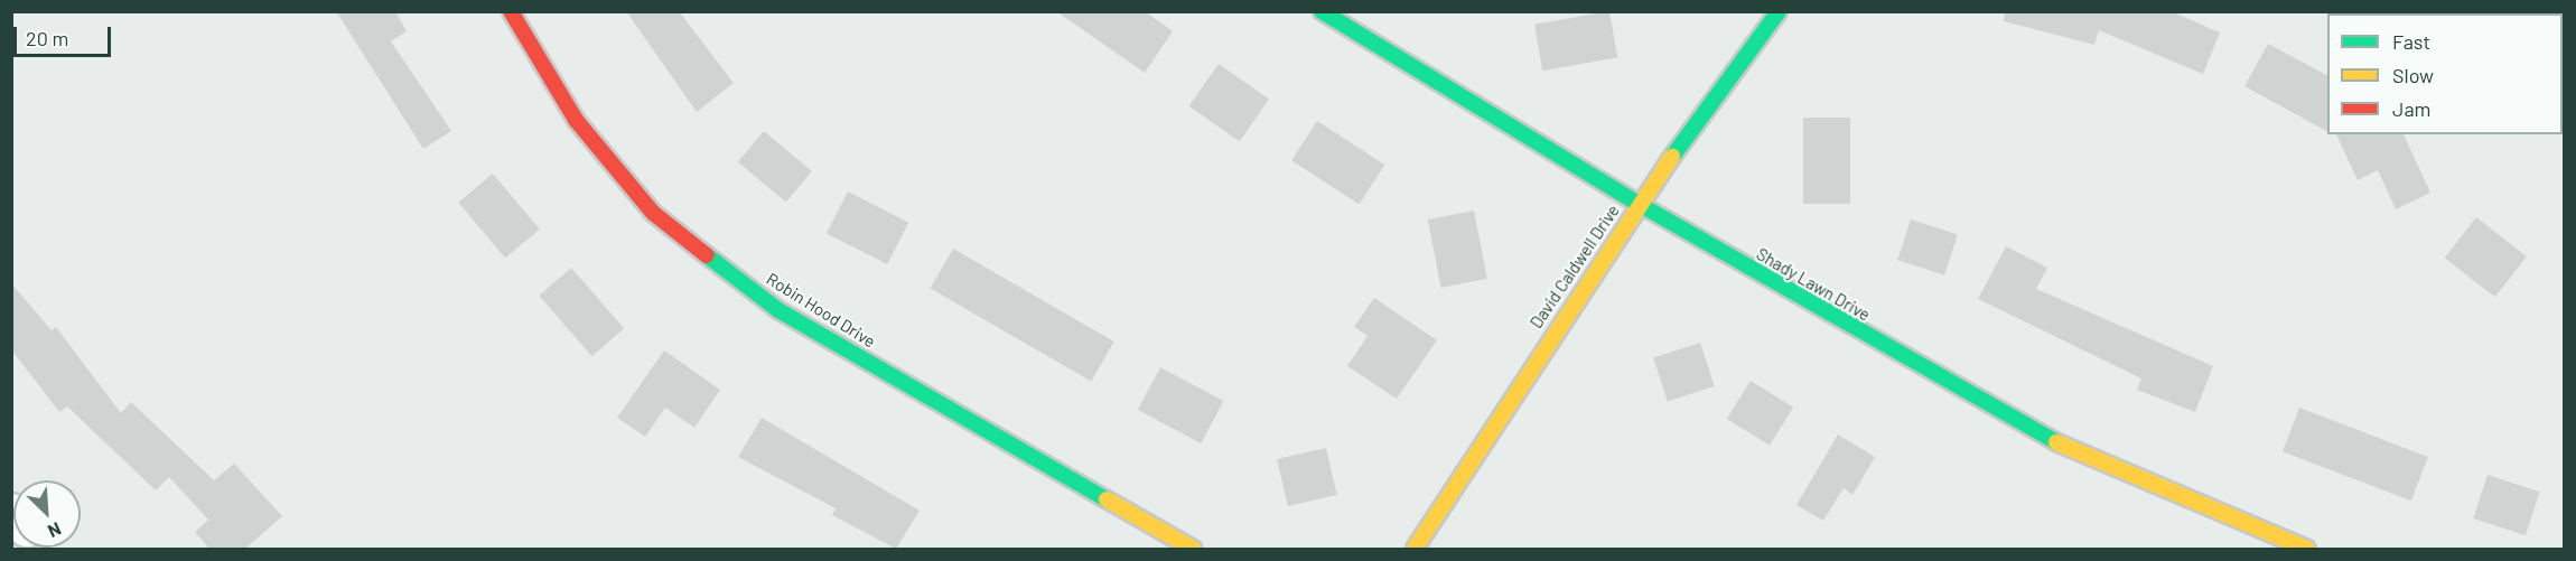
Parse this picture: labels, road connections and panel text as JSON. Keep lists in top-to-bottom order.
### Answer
{
  "streets": {
    "street": ["David Caldwell Drive", "Shady Lawn Drive", "Robin Hood Drive"]
  },
  "crossings": [
    ["David Caldwell Drive", "Shady Lawn Drive"]
  ],
  "legend": ["Fast", "Slow", "Jam"],
  "scale_bar": "20 m",
  "north": "bottom right"
}
